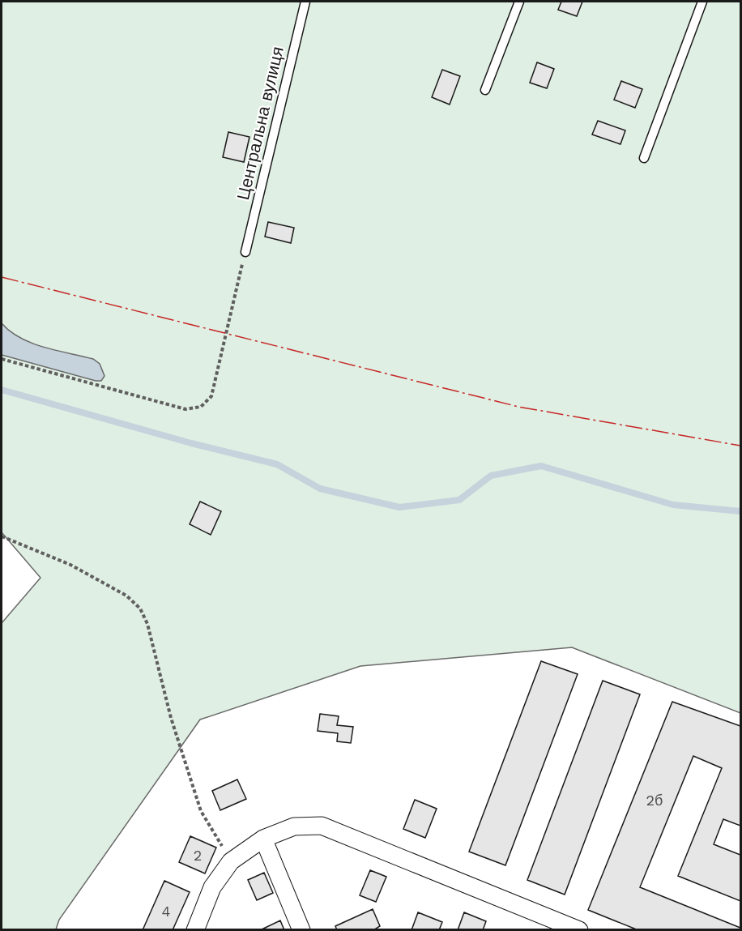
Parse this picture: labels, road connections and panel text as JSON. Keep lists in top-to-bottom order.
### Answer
{
  "streets": {
    "lane": ["Центральна вулиця"]
  },
  "house_numbers": ["2б", "2", "4"]
}
